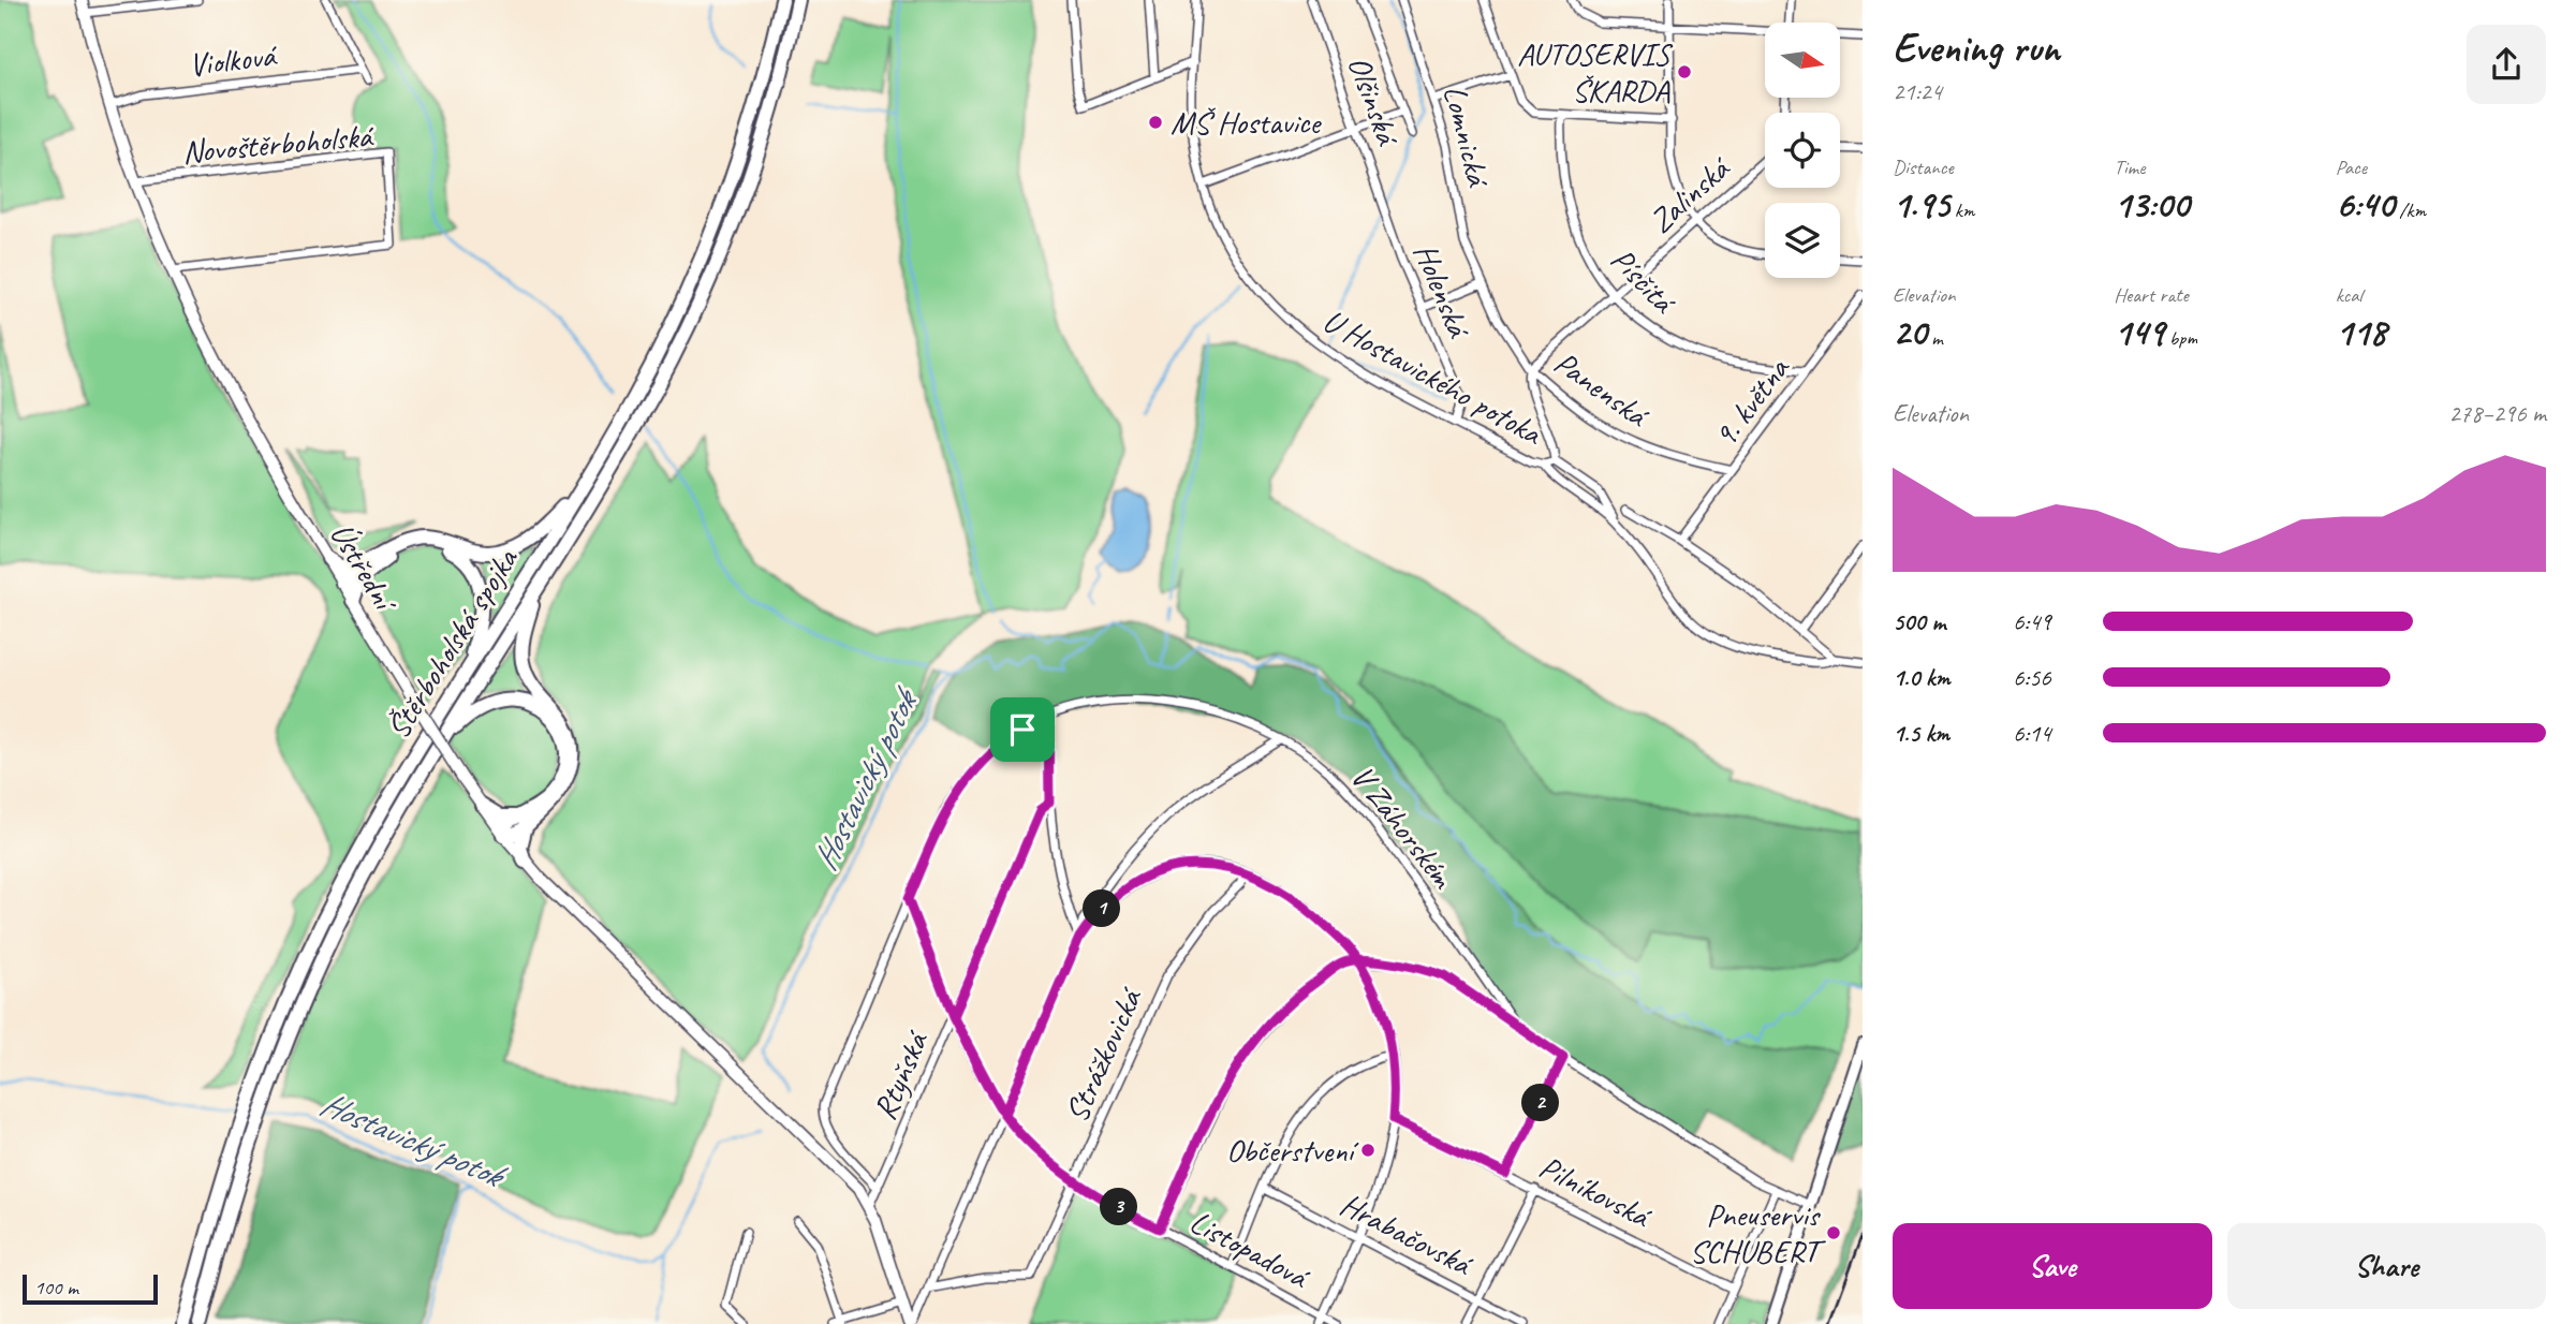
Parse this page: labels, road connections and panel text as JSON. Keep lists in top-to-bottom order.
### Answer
{
  "streets": {
    "highway": ["Štěrboholská spojka"],
    "street": [
      "Violková",
      "Olšinská",
      "Lomnická",
      "Novoštěrboholská",
      "Zalinská",
      "Písčitá",
      "Holenská",
      "U Hostavického potoka",
      "Panenská",
      "9. května",
      "Ústřední",
      "V Záhorském",
      "Strážkovická",
      "Rtyňská",
      "Pilníkovská",
      "Hrabačovská",
      "Listopadová"
    ]
  },
  "crossings": [
    ["Violková", "Ústřední"],
    ["Olšinská", "Holenská"],
    ["Lomnická", "Zalinská"],
    ["Lomnická", "U Hostavického potoka"],
    ["Lomnická", "Panenská"],
    ["Novoštěrboholská", "Ústřední"],
    ["Zalinská", "Písčitá"],
    ["Zalinská", "Panenská"],
    ["Písčitá", "9. května"],
    ["Holenská", "U Hostavického potoka"],
    ["Panenská", "9. května"],
    ["Ústřední", "Rtyňská"],
    ["V Záhorském", "Rtyňská"],
    ["V Záhorském", "Listopadová"],
    ["Strážkovická", "Listopadová"],
    ["Rtyňská", "Listopadová"]
  ],
  "water": ["Hostavický potok"],
  "places": [
    "AUTOSERVIS ŠKARDA",
    "MŠ Hostavice",
    "Občerstvení",
    "Pneuservis SCHUBERT"
  ],
  "scale_bar": "100 m",
  "north": "right",
  "page": {
    "heading": ["Evening run", "21:24"],
    "stats": [
      ["Distance", "1.95 km"],
      ["Time", "13:00"],
      ["Pace", "6:40 /km"],
      ["Elevation", "20 m"],
      ["Heart rate", "149 bpm"],
      ["kcal", "118"]
    ],
    "chart": ["Elevation", "278–296 m"],
    "list": [
      {
        "name": "500 m",
        "note": "6:49"
      },
      {
        "name": "1.0 km",
        "note": "6:56"
      },
      {
        "name": "1.5 km",
        "note": "6:14"
      }
    ],
    "pins": ["1", "2", "3"],
    "buttons": ["Save", "Share"],
    "scale": "100 m"
  }
}
